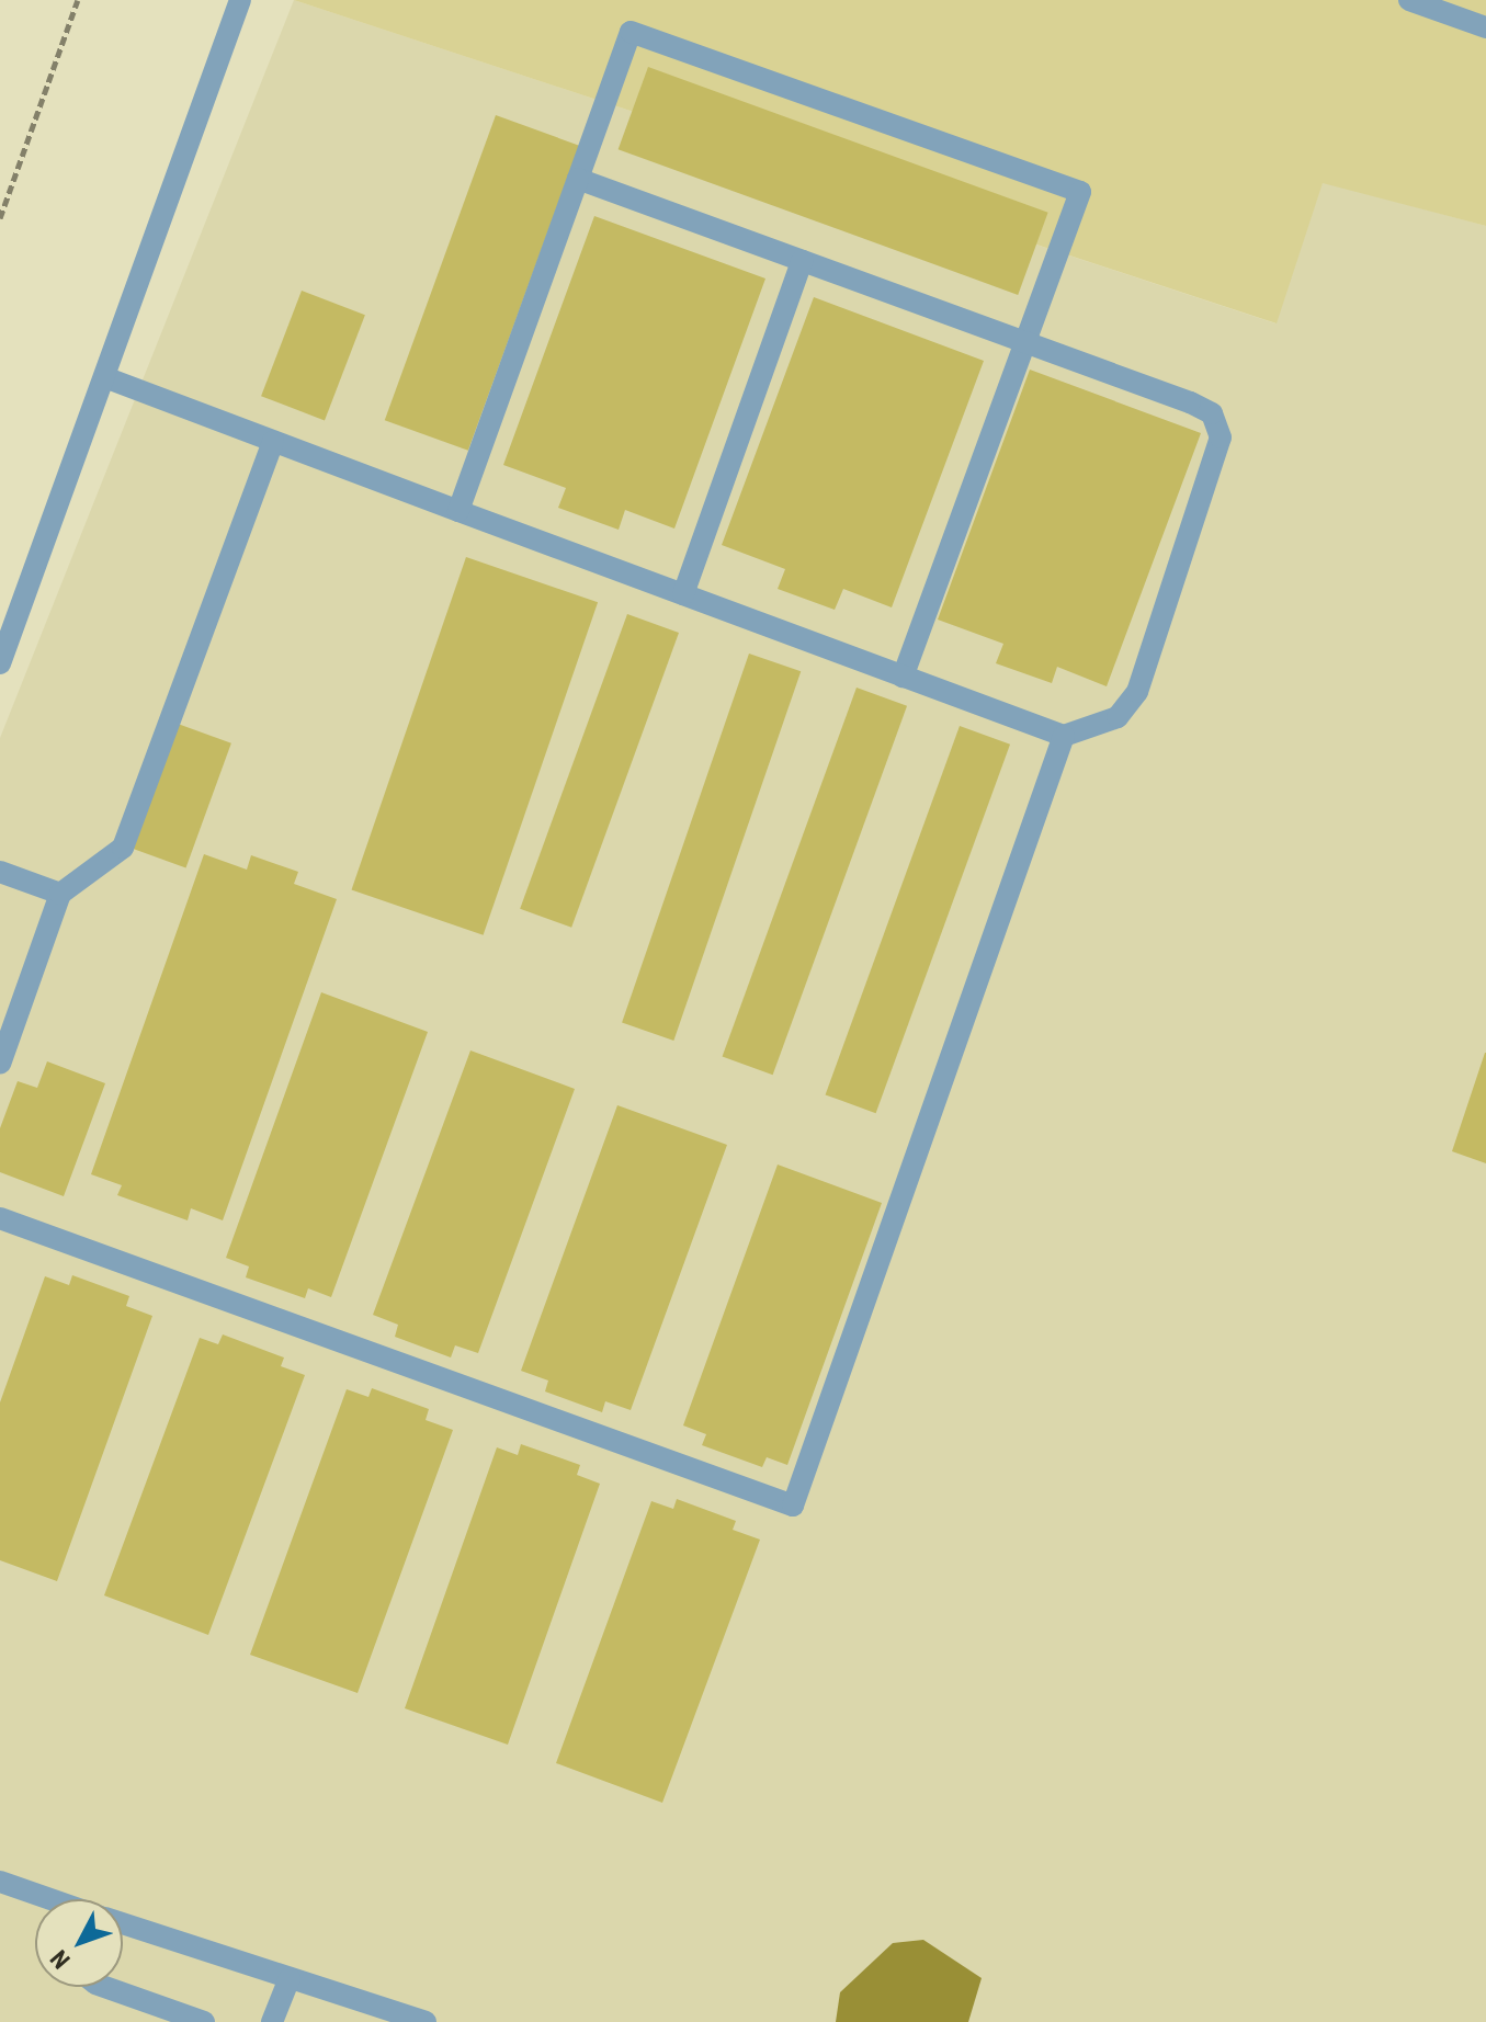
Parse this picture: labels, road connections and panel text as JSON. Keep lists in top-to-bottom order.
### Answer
{
  "north": "bottom left"
}
